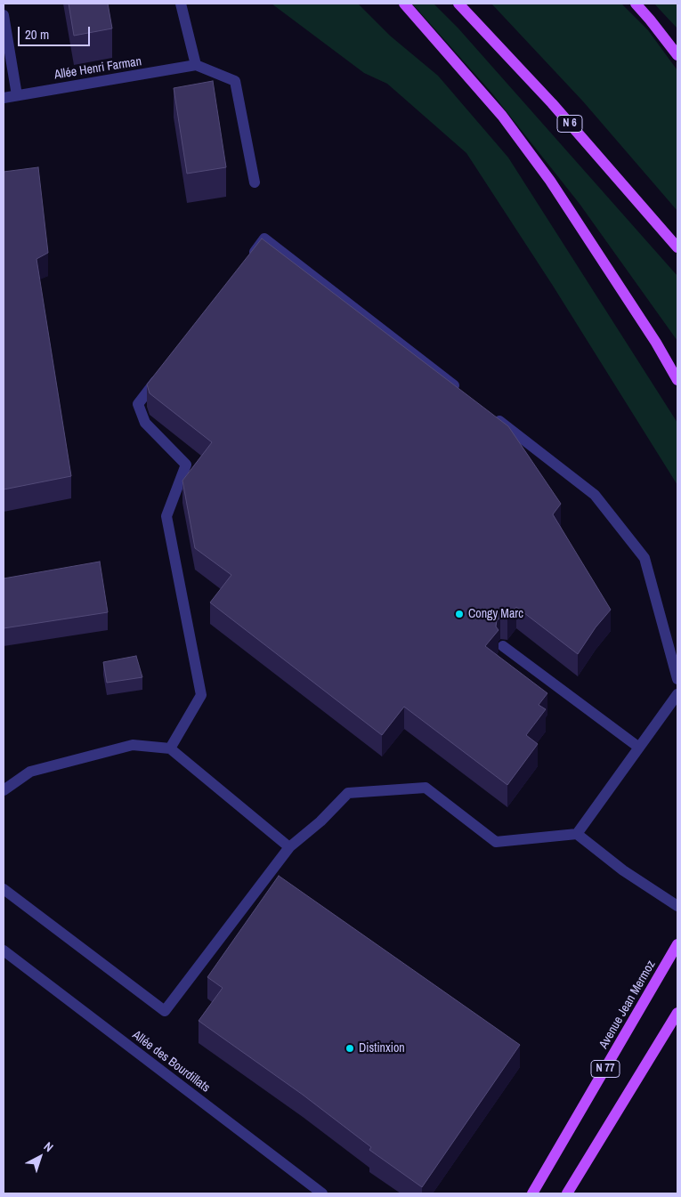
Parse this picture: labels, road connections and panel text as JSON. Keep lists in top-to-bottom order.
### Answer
{
  "streets": {
    "main road": ["N 6", "Avenue Jean Mermoz", "N 77"],
    "street": ["Allée Henri Farman", "Allée des Bourdillats"]
  },
  "places": ["Congy Marc", "Distinxion"],
  "scale_bar": "20 m",
  "north": "top right"
}
